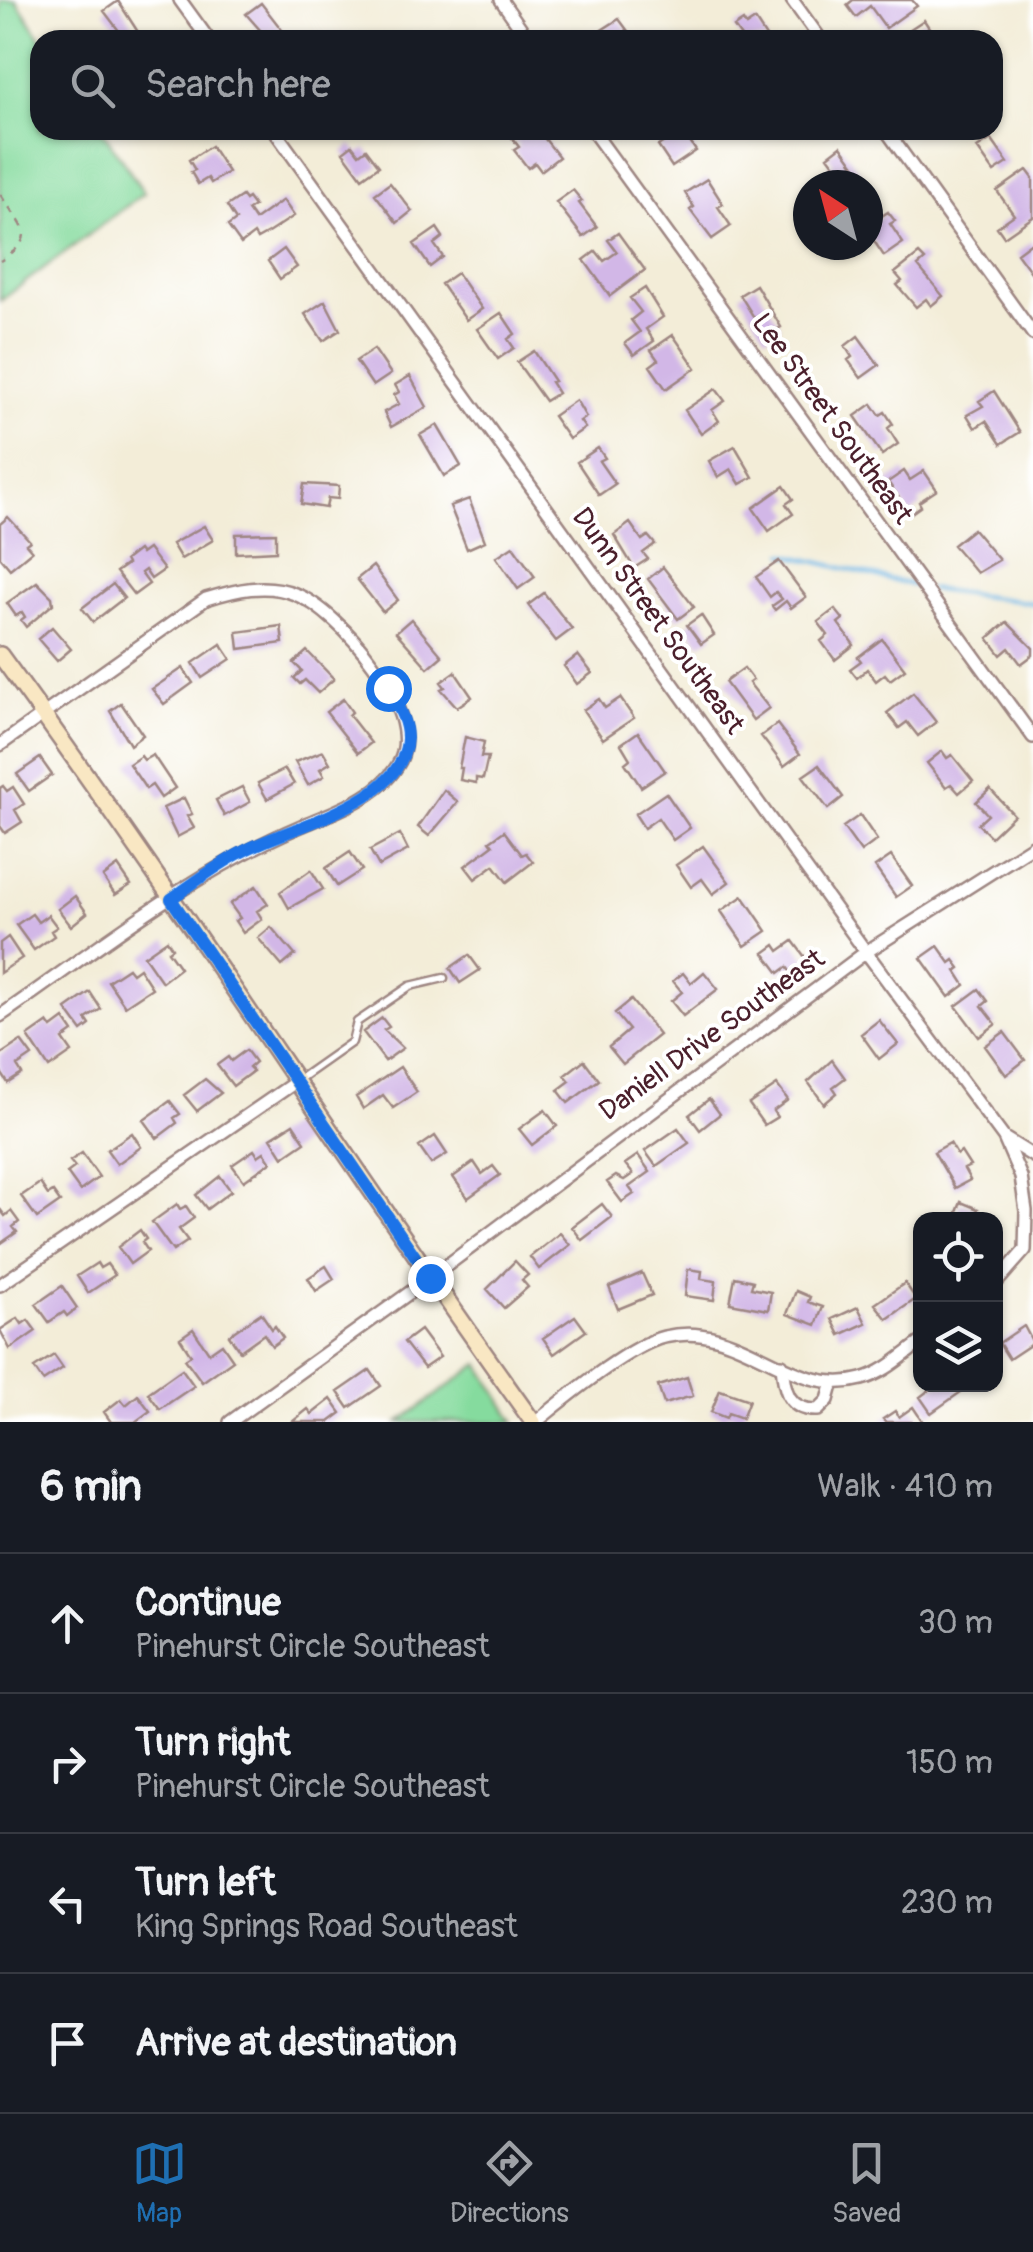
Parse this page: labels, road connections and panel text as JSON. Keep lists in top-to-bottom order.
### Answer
{
  "streets": {
    "street": ["Lee Street Southeast", "Dunn Street Southeast", "Daniell Drive Southeast"]
  },
  "crossings": [
    ["Dunn Street Southeast", "Daniell Drive Southeast"]
  ],
  "north": "top left",
  "page": {
    "search": "Search here",
    "heading": ["6 min", "Walk · 410 m"],
    "list": [
      ["Continue", "Pinehurst Circle Southeast", "30 m"],
      ["Turn right", "Pinehurst Circle Southeast", "150 m"],
      ["Turn left", "King Springs Road Southeast", "230 m"],
      "Arrive at destination"
    ],
    "nav": ["Map", "Directions", "Saved"]
  }
}
